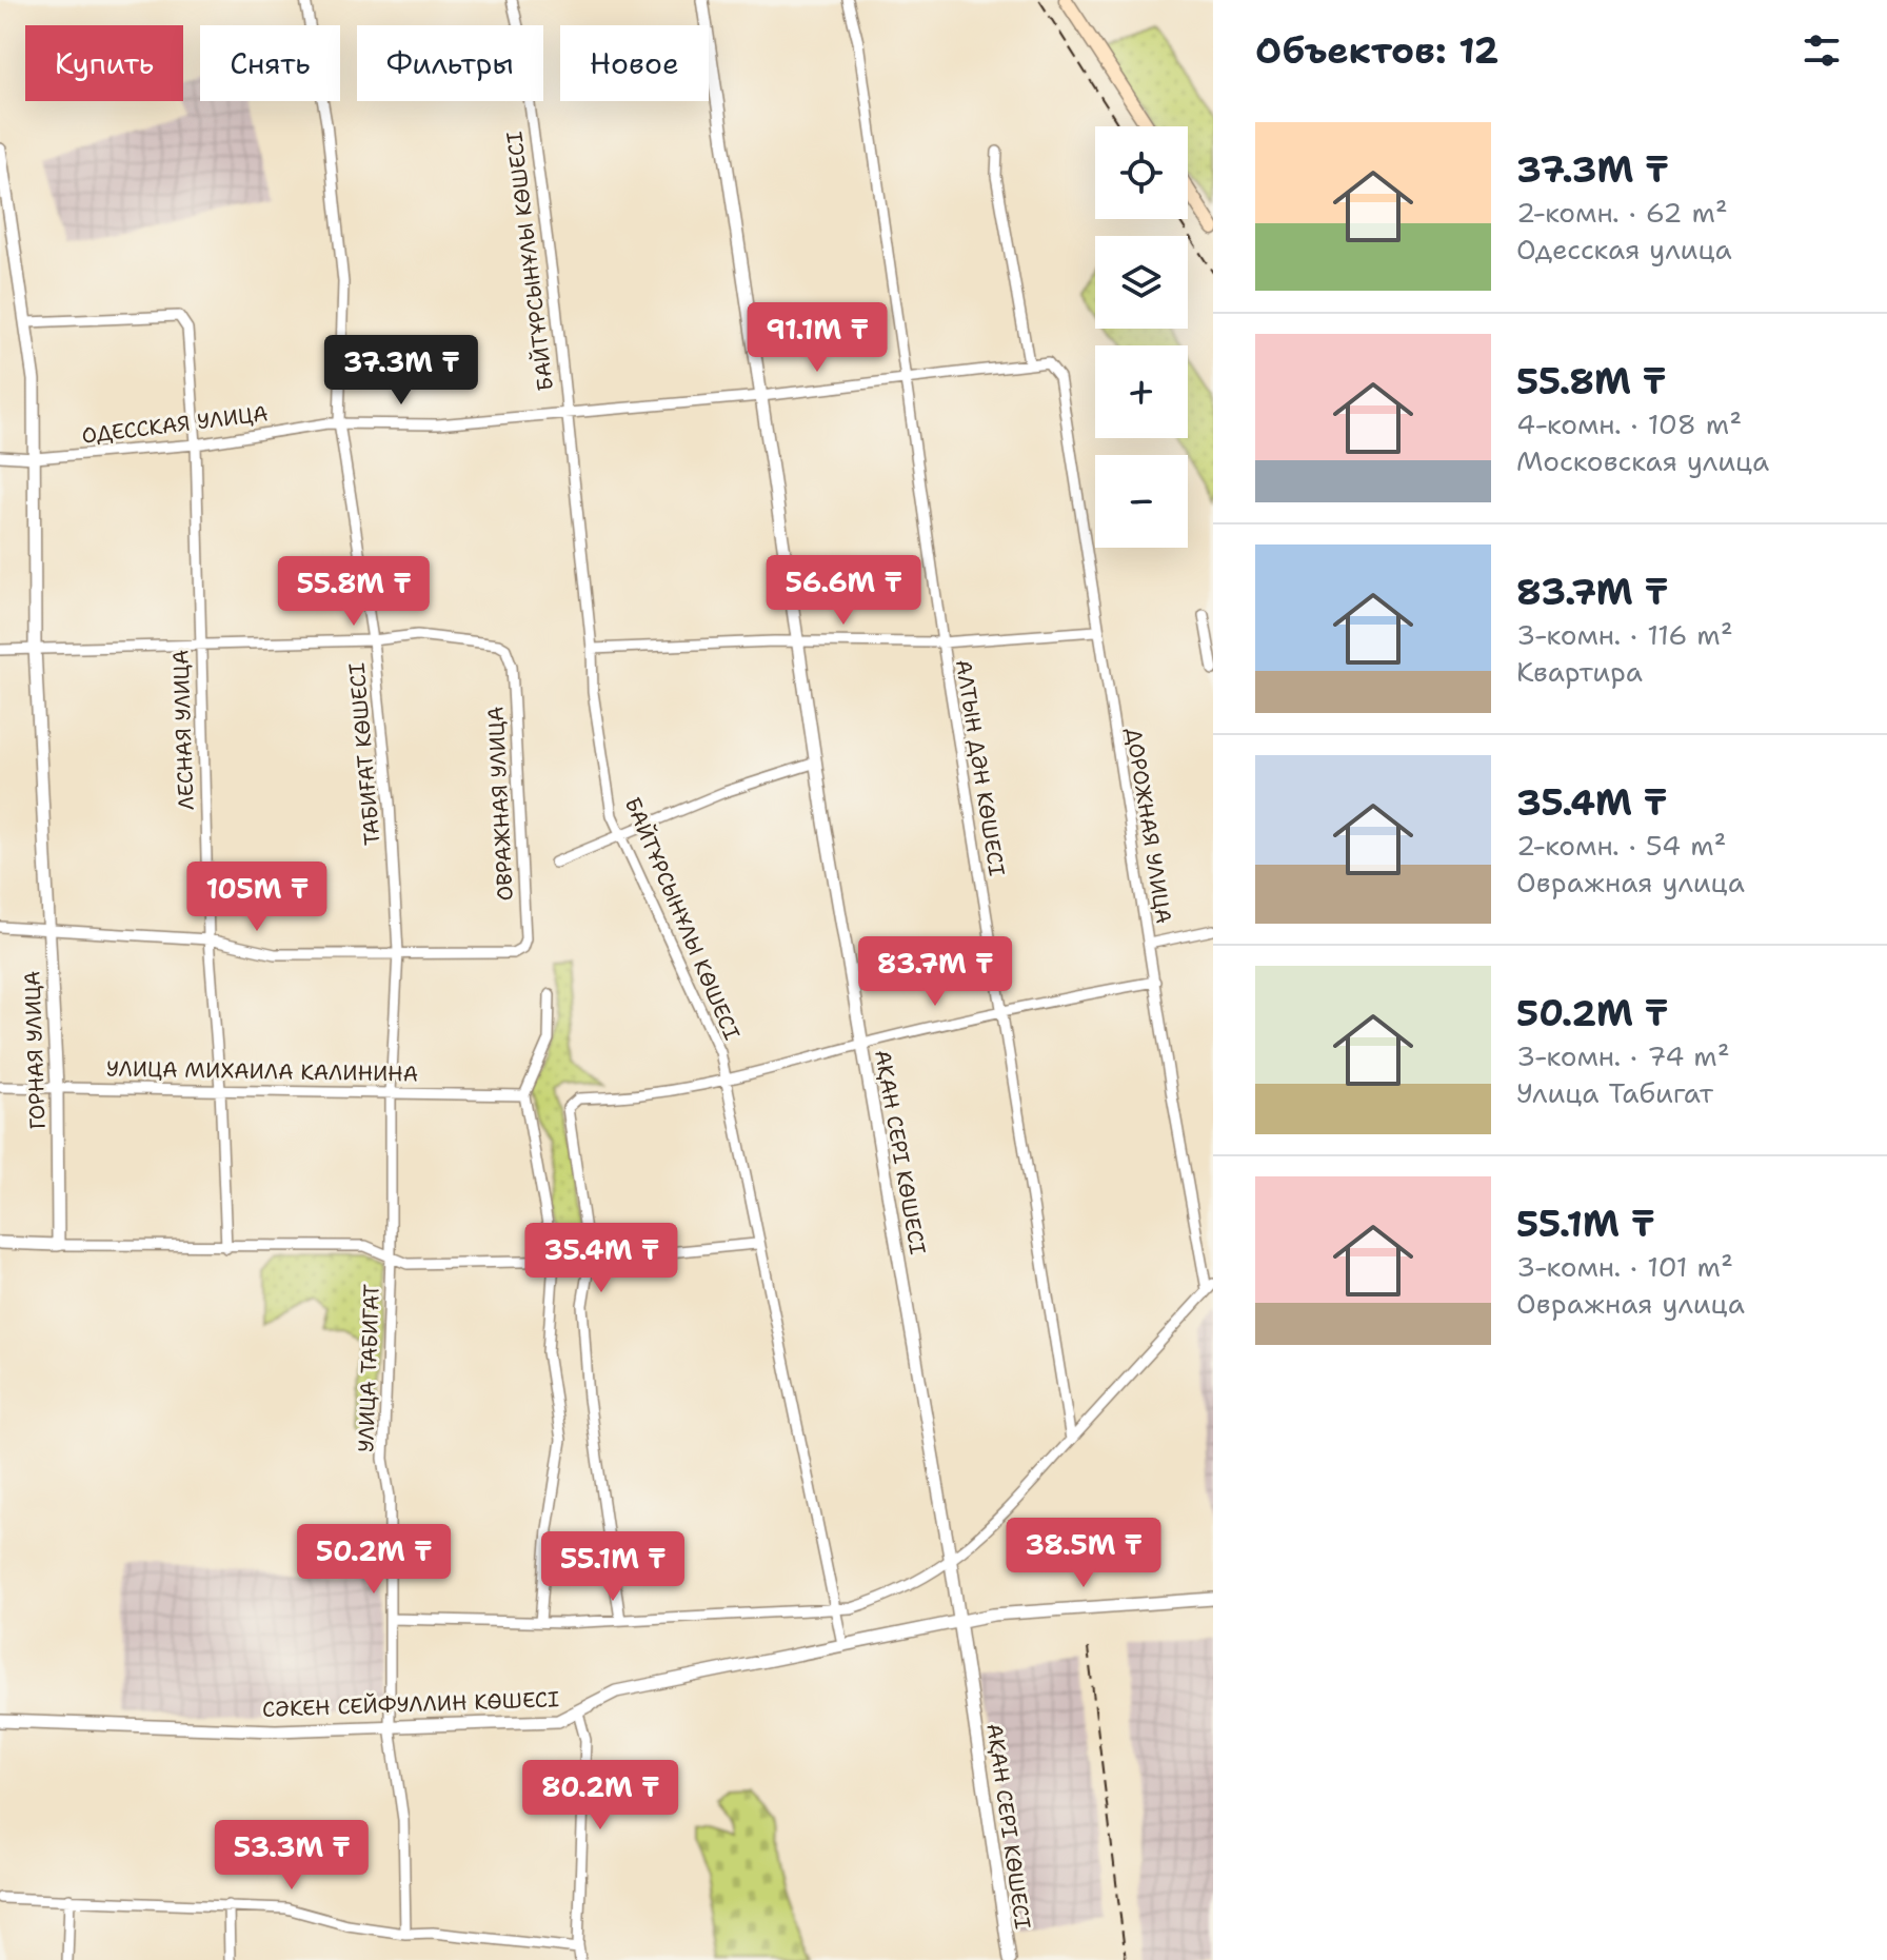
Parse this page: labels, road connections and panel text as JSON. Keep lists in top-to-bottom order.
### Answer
{
  "streets": {
    "street": [
      "БАЙТҰРСЫНҰЛЫ КӨШЕСІ",
      "ОДЕССКАЯ УЛИЦА",
      "ЛЕСНАЯ УЛИЦА",
      "ТАБИҒАТ КӨШЕСІ",
      "АЛТЫН ДӘН КӨШЕСІ",
      "ОВРАЖНАЯ УЛИЦА",
      "ДОРОЖНАЯ УЛИЦА",
      "ГОРНАЯ УЛИЦА",
      "УЛИЦА МИХАИЛА КАЛИНИНА",
      "АҚАН СЕРІ КӨШЕСІ",
      "УЛИЦА ТАБИГАТ",
      "СӘКЕН СЕЙФУЛЛИН КӨШЕСІ"
    ]
  },
  "crossings": [
    ["БАЙТҰРСЫНҰЛЫ КӨШЕСІ", "ОДЕССКАЯ УЛИЦА"],
    ["БАЙТҰРСЫНҰЛЫ КӨШЕСІ", "СӘКЕН СЕЙФУЛЛИН КӨШЕСІ"],
    ["ОДЕССКАЯ УЛИЦА", "ЛЕСНАЯ УЛИЦА"],
    ["ОДЕССКАЯ УЛИЦА", "ТАБИҒАТ КӨШЕСІ"],
    ["ОДЕССКАЯ УЛИЦА", "АЛТЫН ДӘН КӨШЕСІ"],
    ["ОДЕССКАЯ УЛИЦА", "ДОРОЖНАЯ УЛИЦА"],
    ["ОДЕССКАЯ УЛИЦА", "ГОРНАЯ УЛИЦА"],
    ["ОДЕССКАЯ УЛИЦА", "АҚАН СЕРІ КӨШЕСІ"],
    ["ЛЕСНАЯ УЛИЦА", "ГОРНАЯ УЛИЦА"],
    ["ЛЕСНАЯ УЛИЦА", "УЛИЦА МИХАИЛА КАЛИНИНА"],
    ["ТАБИҒАТ КӨШЕСІ", "ОВРАЖНАЯ УЛИЦА"],
    ["ТАБИҒАТ КӨШЕСІ", "УЛИЦА МИХАИЛА КАЛИНИНА"],
    ["ТАБИҒАТ КӨШЕСІ", "УЛИЦА ТАБИГАТ"],
    ["ГОРНАЯ УЛИЦА", "УЛИЦА МИХАИЛА КАЛИНИНА"],
    ["АҚАН СЕРІ КӨШЕСІ", "СӘКЕН СЕЙФУЛЛИН КӨШЕСІ"],
    ["УЛИЦА ТАБИГАТ", "СӘКЕН СЕЙФУЛЛИН КӨШЕСІ"]
  ],
  "page": {
    "heading": "Объектов: 12",
    "chip": [
      "Купить",
      "Снять",
      "Фильтры",
      "Новое"
    ],
    "list": [
      {
        "name": "37.3M ₸",
        "note": "2-комн. · 62 m² · Одесская улица"
      },
      {
        "name": "55.8M ₸",
        "note": "4-комн. · 108 m² · Московская улица"
      },
      {
        "name": "83.7M ₸",
        "note": "3-комн. · 116 m² · Квартира"
      },
      {
        "name": "35.4M ₸",
        "note": "2-комн. · 54 m² · Овражная улица"
      },
      {
        "name": "50.2M ₸",
        "note": "3-комн. · 74 m² · Улица Табигат"
      },
      {
        "name": "55.1M ₸",
        "note": "3-комн. · 101 m² · Овражная улица"
      }
    ],
    "map_buttons": ["+", "−"],
    "price": [
      "91.1M ₸",
      "37.3M ₸",
      "56.6M ₸",
      "55.8M ₸",
      "105M ₸",
      "83.7M ₸",
      "35.4M ₸",
      "38.5M ₸",
      "50.2M ₸",
      "55.1M ₸",
      "80.2M ₸",
      "53.3M ₸"
    ]
  }
}
